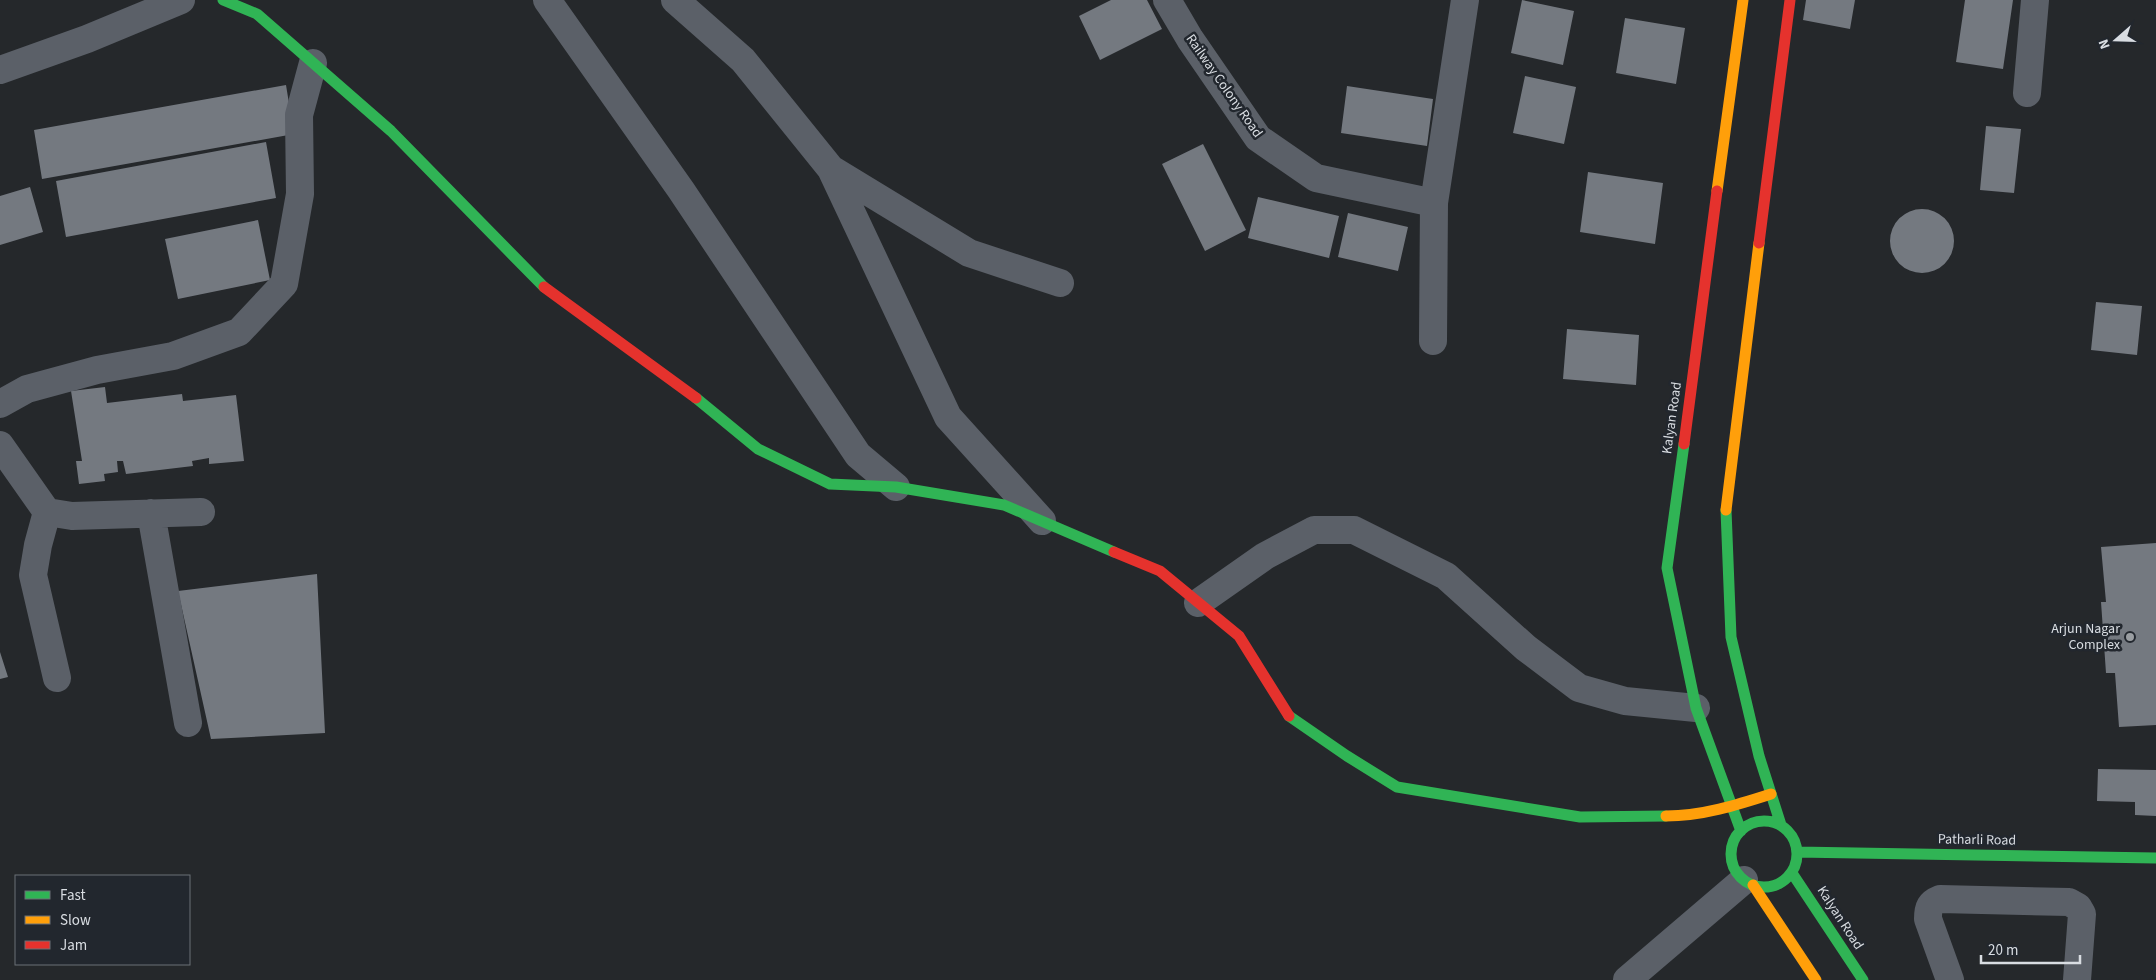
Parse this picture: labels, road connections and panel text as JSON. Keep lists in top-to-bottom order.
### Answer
{
  "streets": {
    "street": ["Railway Colony Road", "Kalyan Road", "Patharli Road"]
  },
  "crossings": [
    ["Kalyan Road", "Patharli Road"]
  ],
  "places": ["Arjun Nagar Complex"],
  "legend": ["Fast", "Slow", "Jam"],
  "scale_bar": "20 m",
  "north": "left"
}
